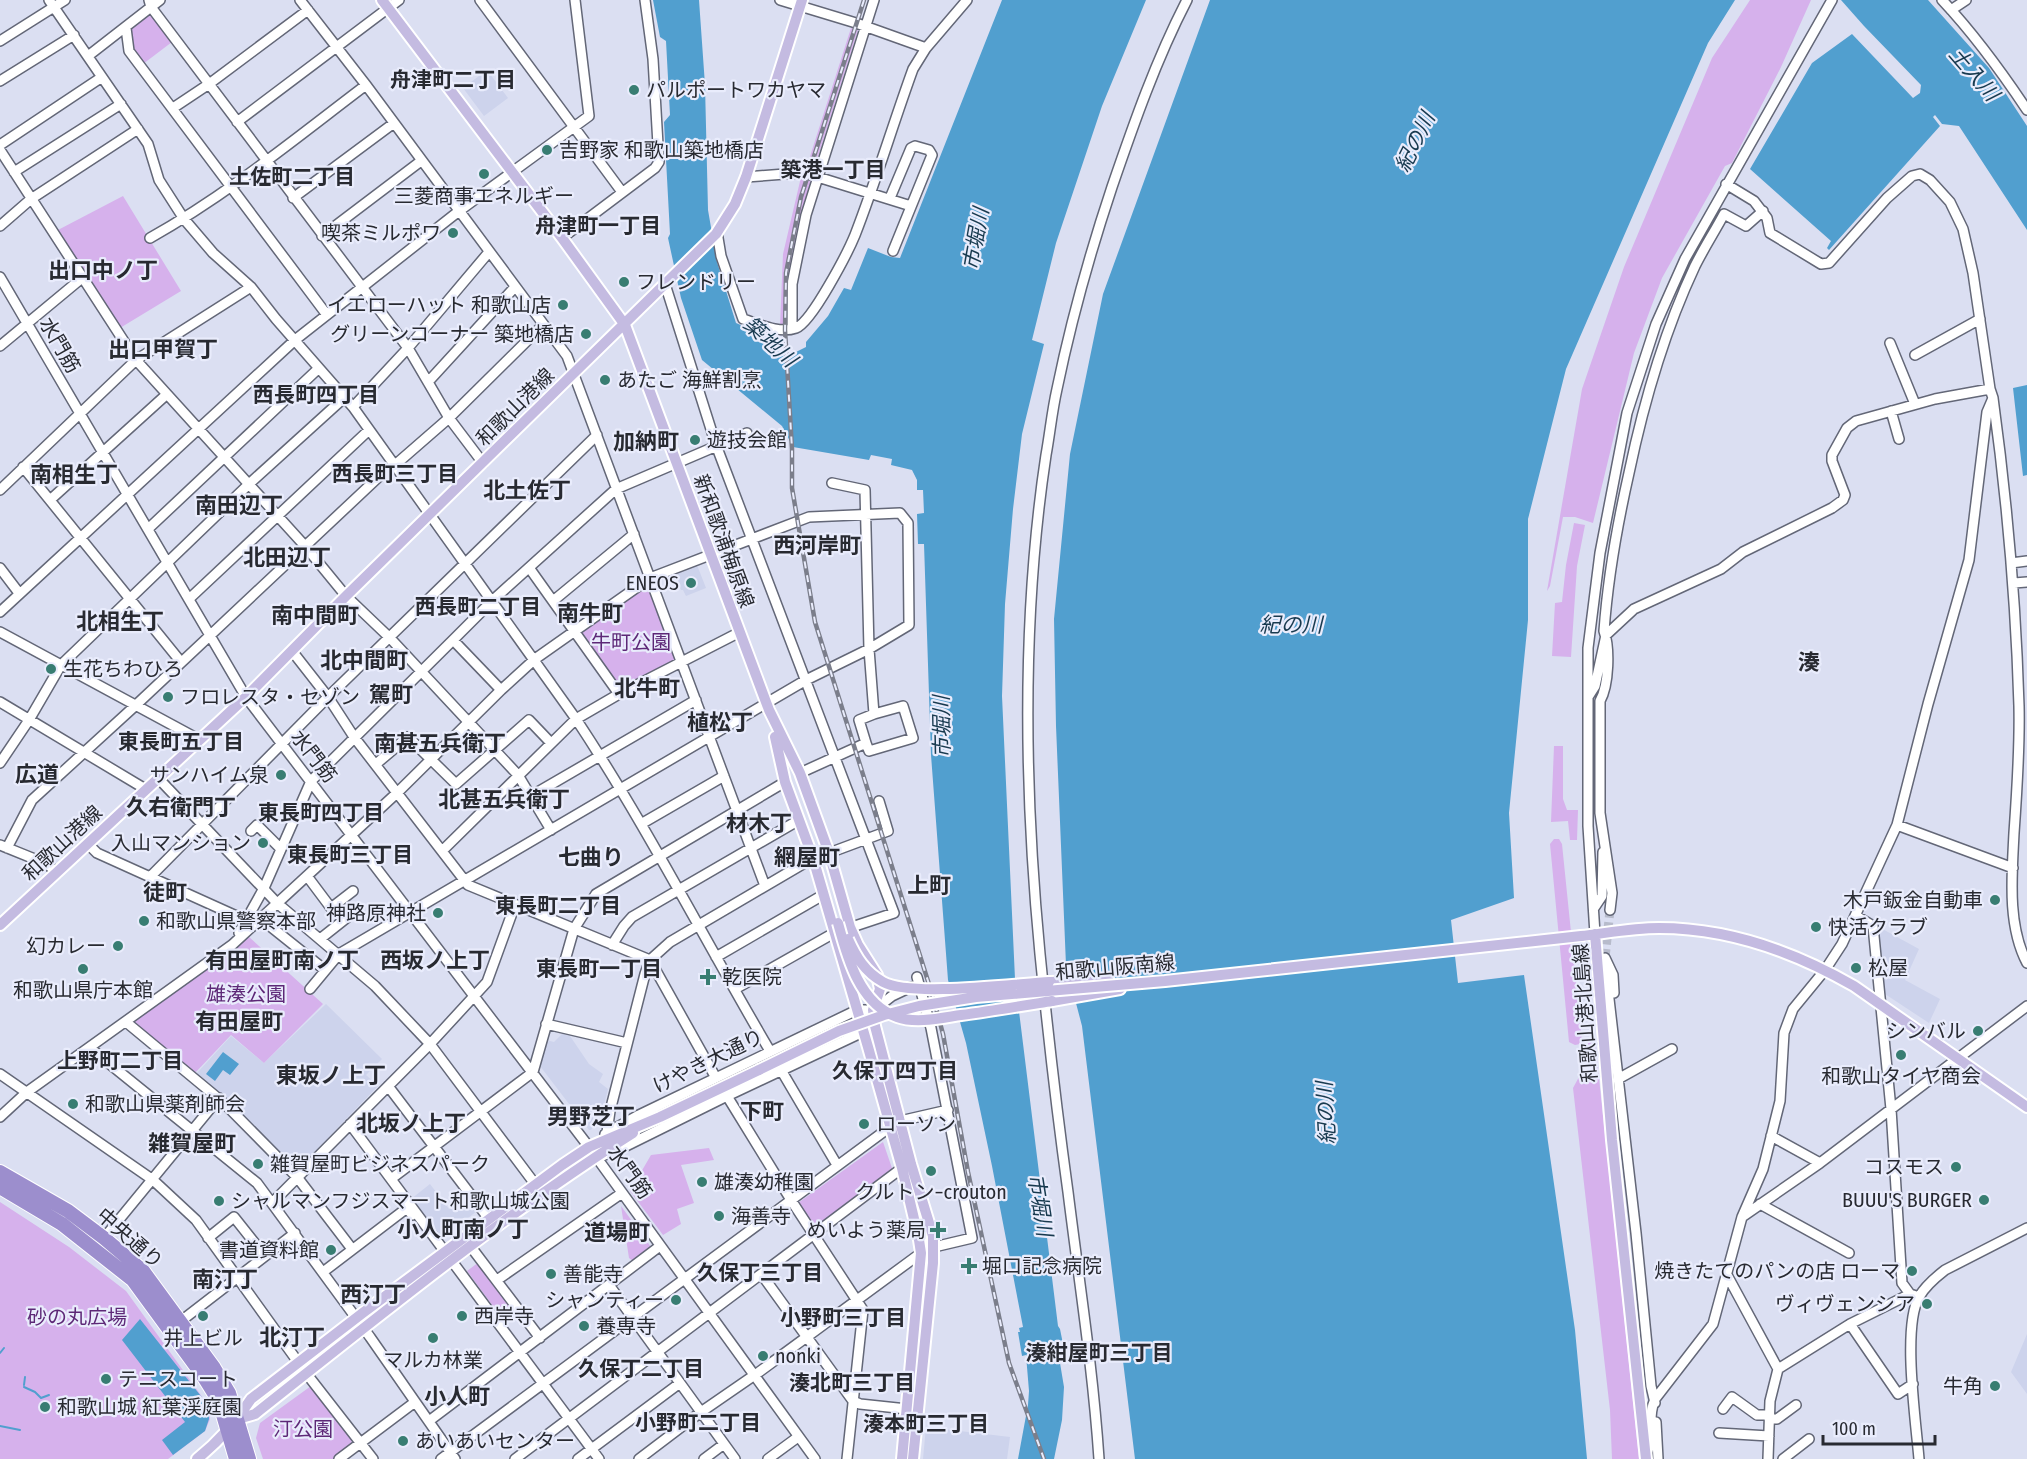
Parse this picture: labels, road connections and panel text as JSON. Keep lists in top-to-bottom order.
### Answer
{
  "streets": {
    "highway": ["中央通り"],
    "main road": [
      "和歌山港線",
      "新和歌浦梅原線",
      "和歌山阪南線",
      "和歌山港北島線"
    ],
    "street": ["水門筋", "けやき大通り"]
  },
  "crossings": [
    ["水門筋", "和歌山港線"],
    ["水門筋", "和歌山阪南線"],
    ["水門筋", "けやき大通り"],
    ["和歌山港線", "新和歌浦梅原線"],
    ["新和歌浦梅原線", "けやき大通り"],
    ["和歌山阪南線", "和歌山港北島線"],
    ["和歌山阪南線", "けやき大通り"],
    ["和歌山阪南線", "中央通り"]
  ],
  "districts": [
    "舟津町二丁目",
    "築港一丁目",
    "土佐町二丁目",
    "舟津町一丁目",
    "出口中ノ丁",
    "出口甲賀丁",
    "西長町四丁目",
    "加納町",
    "南相生丁",
    "西長町三丁目",
    "北土佐丁",
    "南田辺丁",
    "西河岸町",
    "北田辺丁",
    "西長町二丁目",
    "南牛町",
    "南中間町",
    "北相生丁",
    "北中間町",
    "湊",
    "北牛町",
    "駕町",
    "植松丁",
    "東長町五丁目",
    "南甚五兵衛丁",
    "広道",
    "北甚五兵衛丁",
    "久右衛門丁",
    "東長町四丁目",
    "材木丁",
    "東長町三丁目",
    "七曲り",
    "網屋町",
    "上町",
    "徒町",
    "東長町二丁目",
    "有田屋町南ノ丁",
    "西坂ノ上丁",
    "東長町一丁目",
    "有田屋町",
    "上野町二丁目",
    "久保丁四丁目",
    "東坂ノ上丁",
    "下町",
    "男野芝丁",
    "北坂ノ上丁",
    "雑賀屋町",
    "小人町南ノ丁",
    "道場町",
    "久保丁三丁目",
    "南汀丁",
    "西汀丁",
    "小野町三丁目",
    "北汀丁",
    "湊紺屋町三丁目",
    "久保丁二丁目",
    "湊北町三丁目",
    "小人町",
    "小野町二丁目",
    "湊本町三丁目"
  ],
  "water": [
    "土入川",
    "紀の川",
    "市堀川",
    "築地川"
  ],
  "parks": [
    "牛町公園",
    "雄湊公園",
    "砂の丸広場",
    "汀公園"
  ],
  "places": {
    "other": [
      "パルポートワカヤマ",
      "吉野家 和歌山築地橋店",
      "三菱商事エネルギー",
      "喫茶ミルポワ",
      "フレンドリー",
      "イエローハット 和歌山店",
      "グリーンコーナー 築地橋店",
      "あたご 海鮮割烹",
      "遊技会館",
      "ENEOS",
      "生花ちわひろ",
      "フロレスタ・セゾン",
      "サンハイム泉",
      "入山マンション",
      "木戸鈑金自動車",
      "神路原神社",
      "和歌山県警察本部",
      "快活クラブ",
      "幻カレー",
      "松屋",
      "和歌山県庁本館",
      "シンバル",
      "和歌山タイヤ商会",
      "和歌山県薬剤師会",
      "ローソン",
      "雑賀屋町ビジネスパーク",
      "コスモス",
      "クルトン−crouton",
      "雄湊幼稚園",
      "BUUU'S BURGER",
      "シャルマンフジスマート和歌山城公園",
      "海善寺",
      "書道資料館",
      "焼きたてのパンの店 ローマ",
      "善能寺",
      "シャンティー",
      "ヴィヴェンシア",
      "井上ビル",
      "西岸寺",
      "養専寺",
      "マルカ林業",
      "nonki",
      "テニスコート",
      "牛角",
      "和歌山城 紅葉渓庭園",
      "あいあいセンター"
    ],
    "health": ["乾医院", "めいよう薬局", "堀口記念病院"]
  },
  "scale_bar": "100 m"
}
